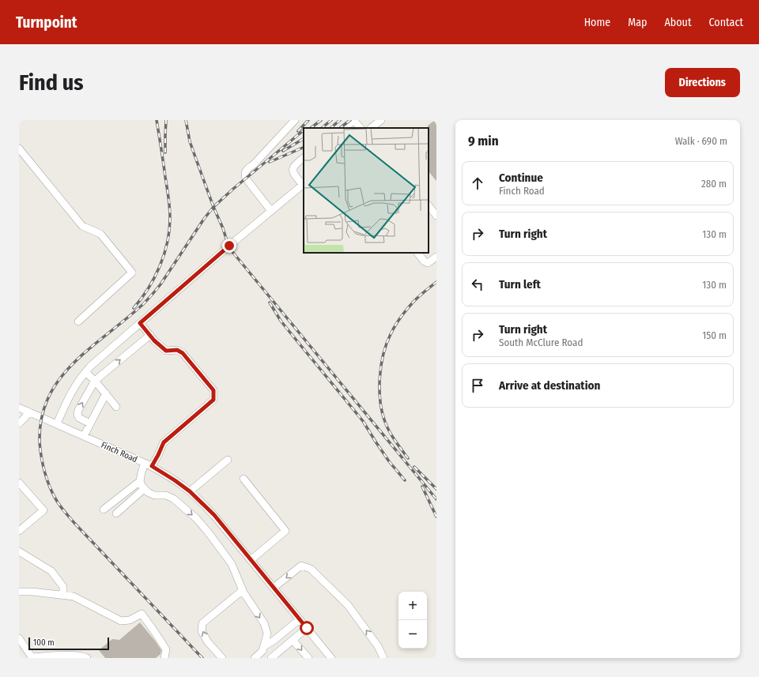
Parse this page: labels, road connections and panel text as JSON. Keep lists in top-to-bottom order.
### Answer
{
  "streets": {
    "street": ["Finch Road"]
  },
  "scale_bar": "100 m",
  "page": {
    "header": "Turnpoint",
    "nav": [
      "Home",
      "Map",
      "About",
      "Contact"
    ],
    "buttons": "Directions",
    "title": "Find us",
    "heading": ["9 min", "Walk · 690 m"],
    "list": [
      ["Continue", "Finch Road", "280 m"],
      ["Turn right", "130 m"],
      ["Turn left", "130 m"],
      ["Turn right", "South McClure Road", "150 m"],
      "Arrive at destination"
    ],
    "map_buttons": ["+", "−"],
    "scale": "100 m"
  }
}
